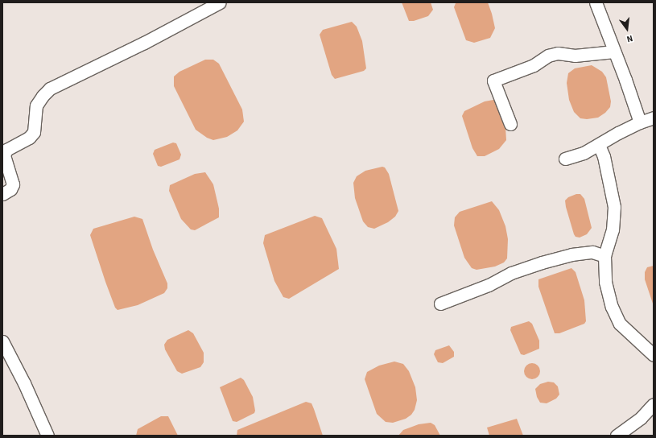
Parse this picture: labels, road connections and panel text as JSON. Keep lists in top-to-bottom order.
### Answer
{
  "north": "bottom"
}
